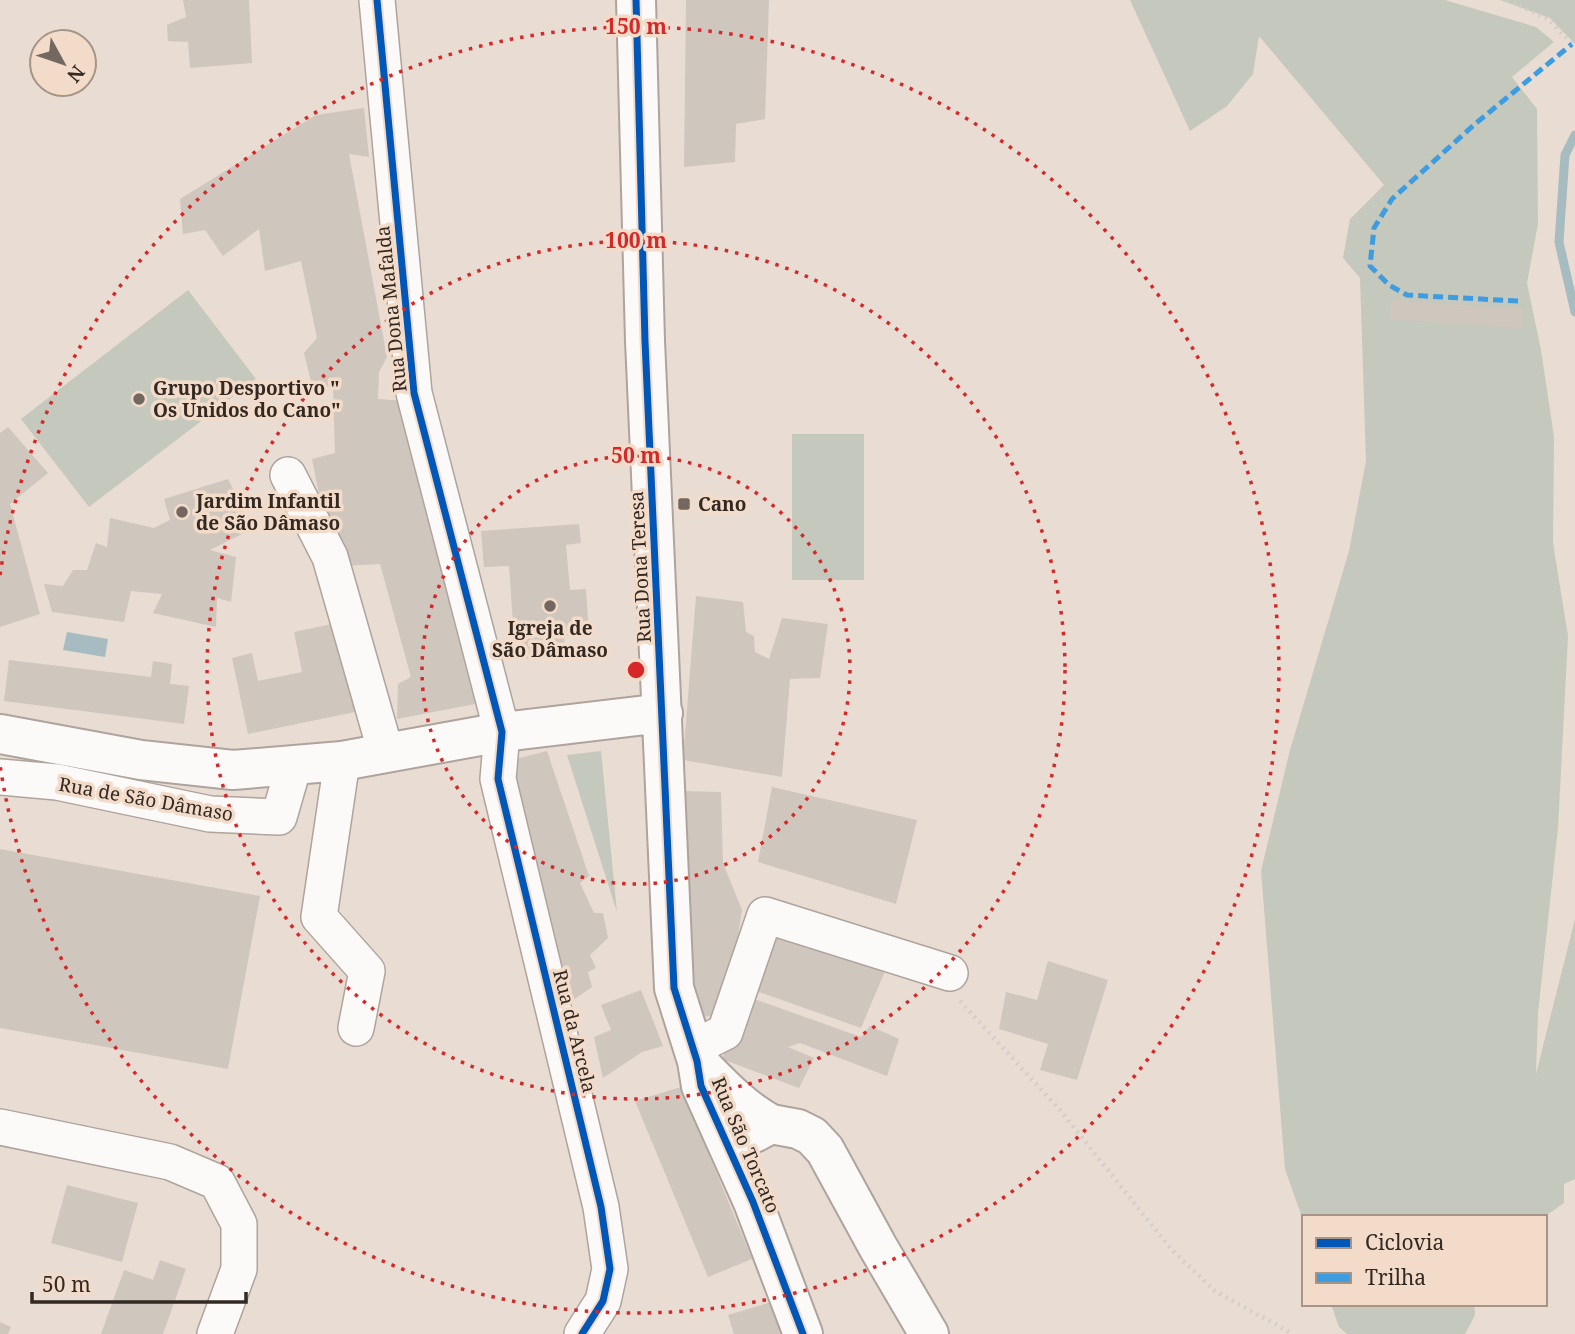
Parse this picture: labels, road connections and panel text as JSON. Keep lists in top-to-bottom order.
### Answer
{
  "streets": {
    "street": [
      "Rua Dona Mafalda",
      "Rua Dona Teresa",
      "Rua de São Dâmaso",
      "Rua da Arcela",
      "Rua São Torcato"
    ]
  },
  "crossings": [
    ["Rua Dona Mafalda", "Rua da Arcela"],
    ["Rua Dona Teresa", "Rua São Torcato"]
  ],
  "places": {
    "other": ["Grupo Desportivo \" Os Unidos do Cano\"", "Jardim Infantil de São Dâmaso", "Igreja de São Dâmaso"],
    "transit": ["Cano"]
  },
  "legend": ["Ciclovia", "Trilha"],
  "scale_bar": "50 m",
  "north": "bottom right",
  "rings": ["150 m", "100 m", "50 m"]
}
